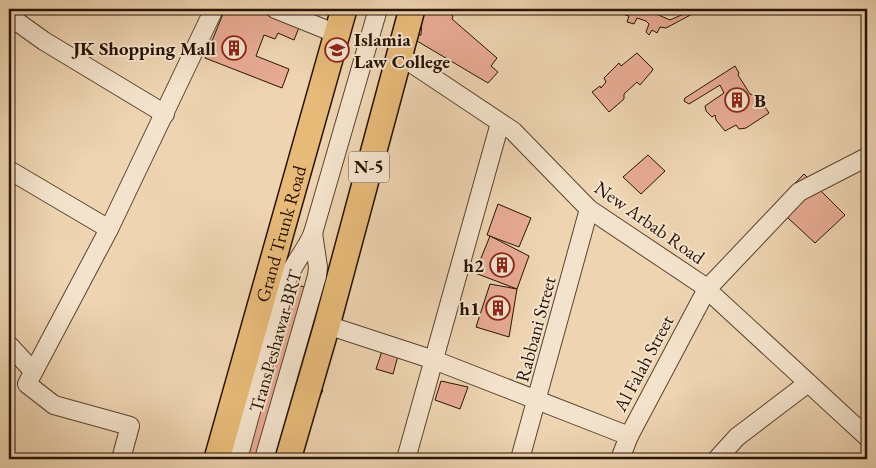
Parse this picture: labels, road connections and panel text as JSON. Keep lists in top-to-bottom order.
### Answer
{
  "streets": {
    "highway": ["N-5", "Grand Trunk Road"],
    "street": [
      "New Arbab Road",
      "Rabbani Street",
      "TransPeshawar BRT",
      "Al Falah Street"
    ]
  },
  "crossings": [
    ["N-5", "New Arbab Road"],
    ["New Arbab Road", "Rabbani Street"],
    ["New Arbab Road", "Al Falah Street"]
  ],
  "places": {
    "building": [
      "JK Shopping Mall",
      "B",
      "h2",
      "h1"
    ],
    "school or university": ["Islamia Law College"]
  }
}
